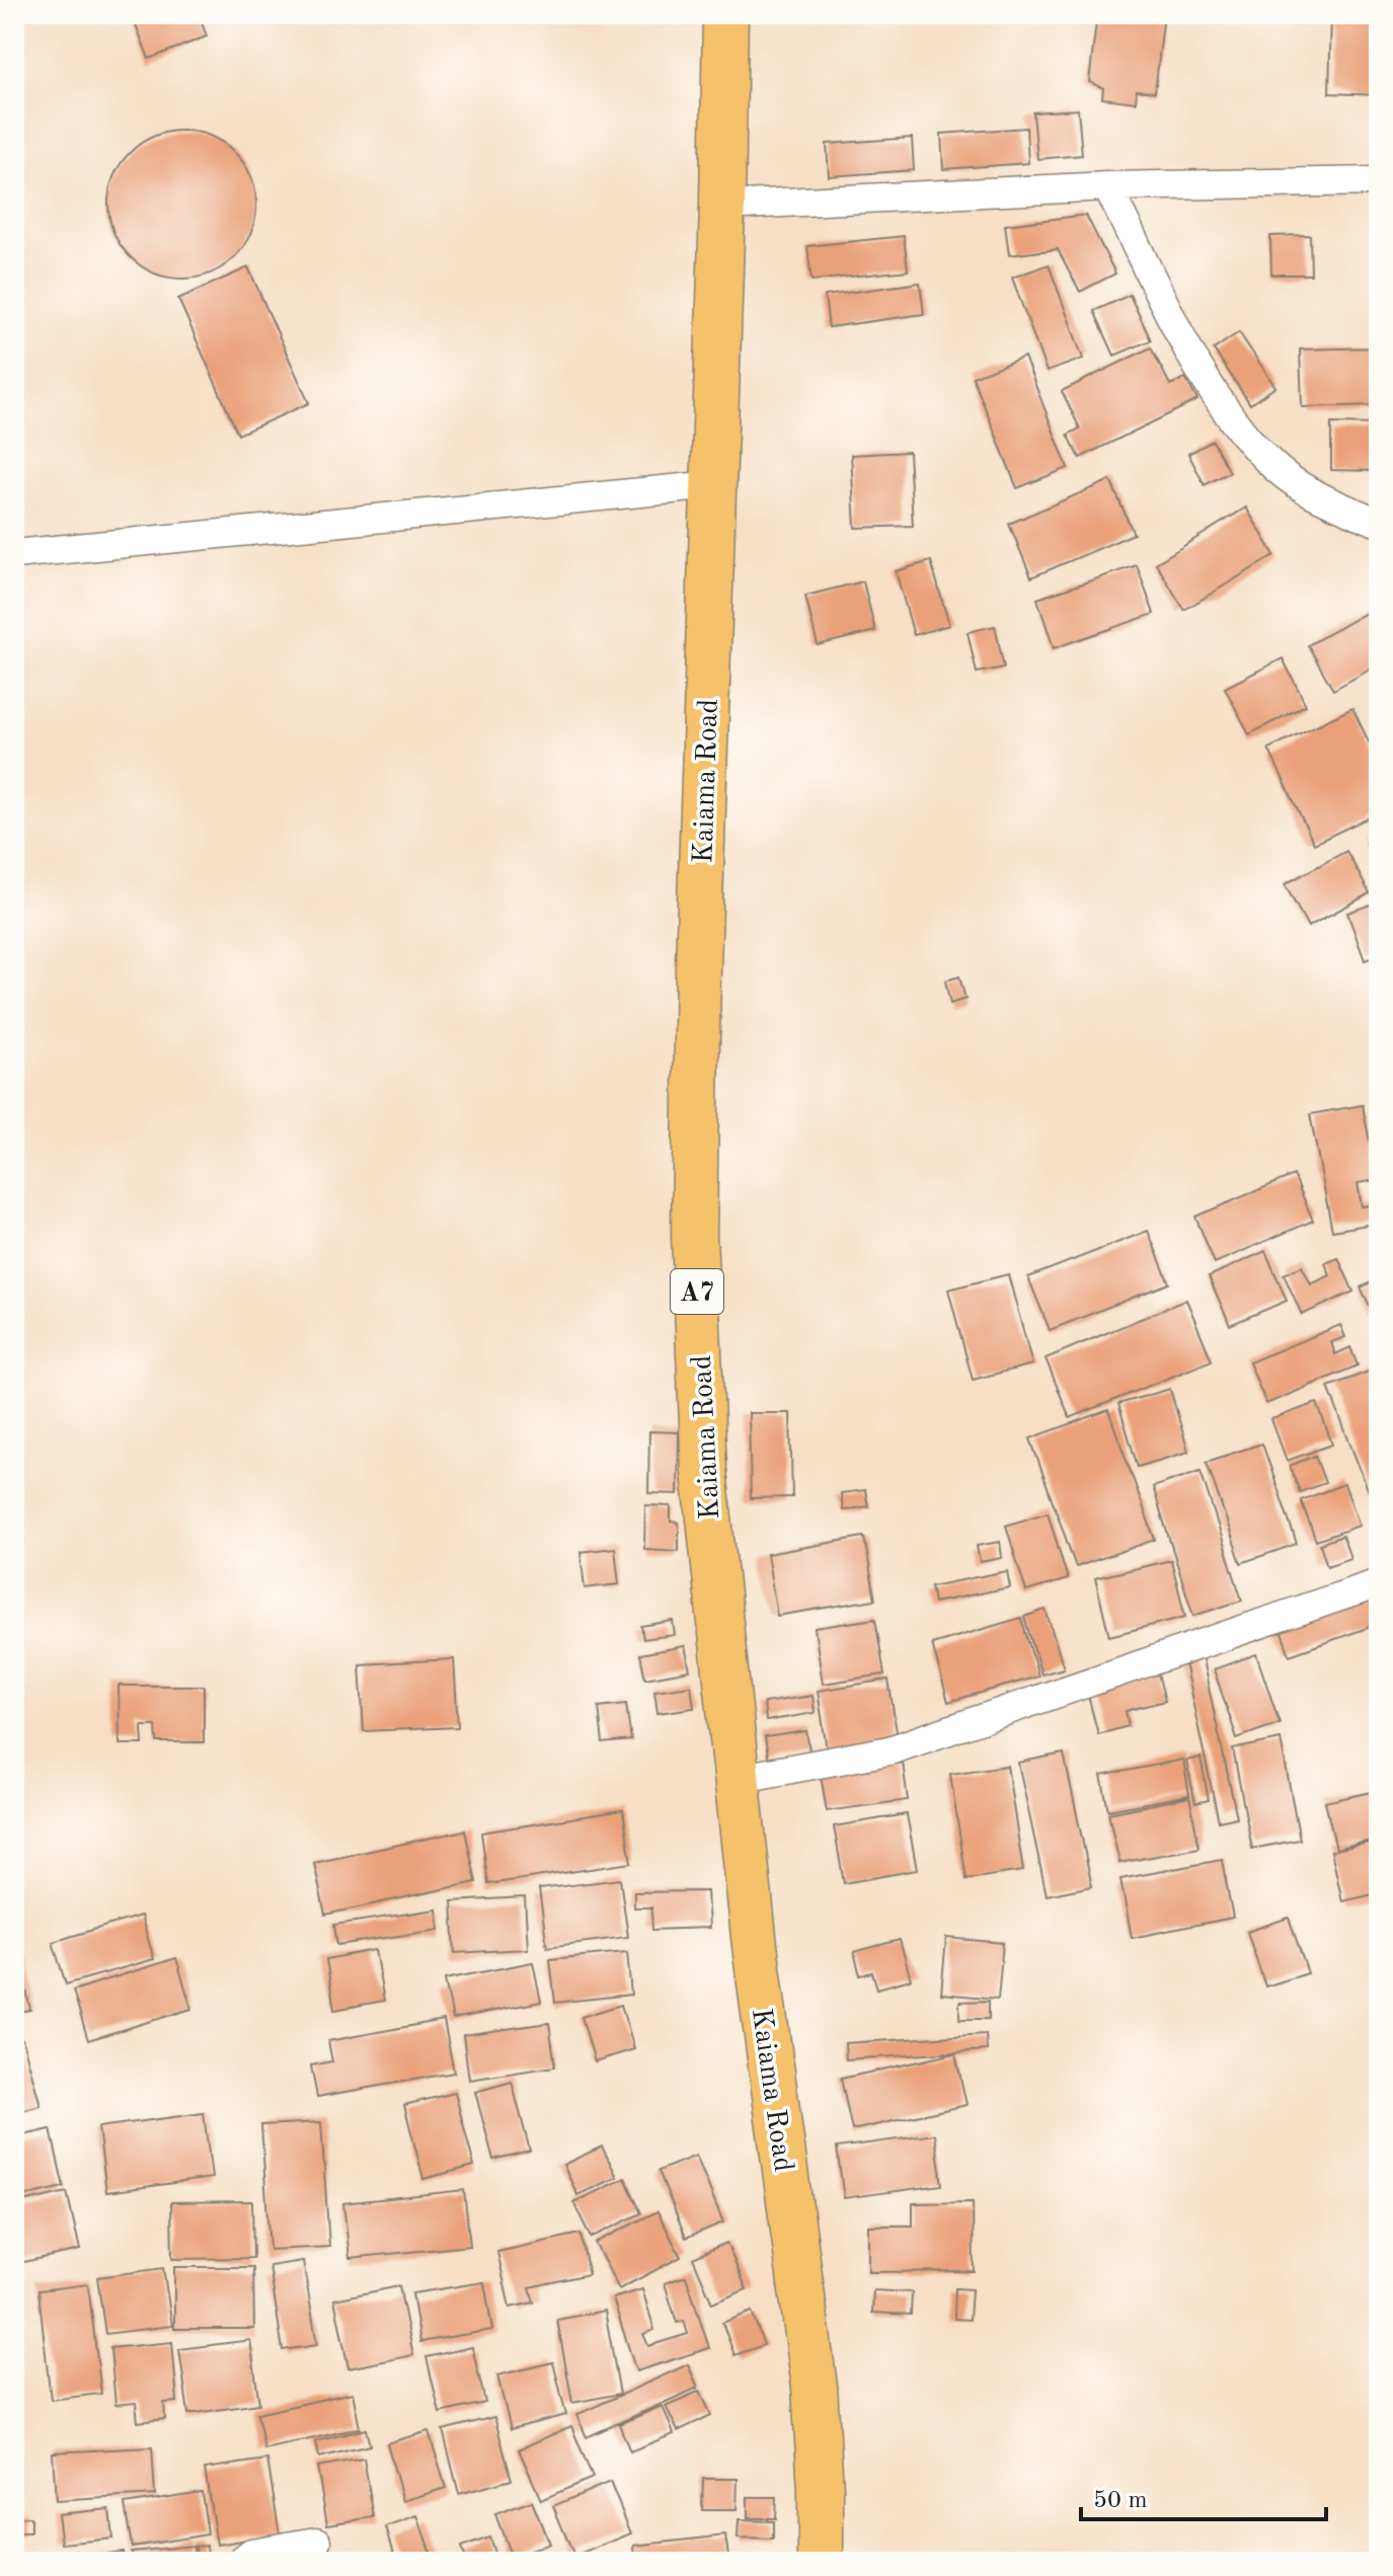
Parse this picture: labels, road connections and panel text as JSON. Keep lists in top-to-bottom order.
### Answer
{
  "streets": {
    "highway": ["Kaiama Road", "A7"]
  },
  "scale_bar": "50 m"
}
